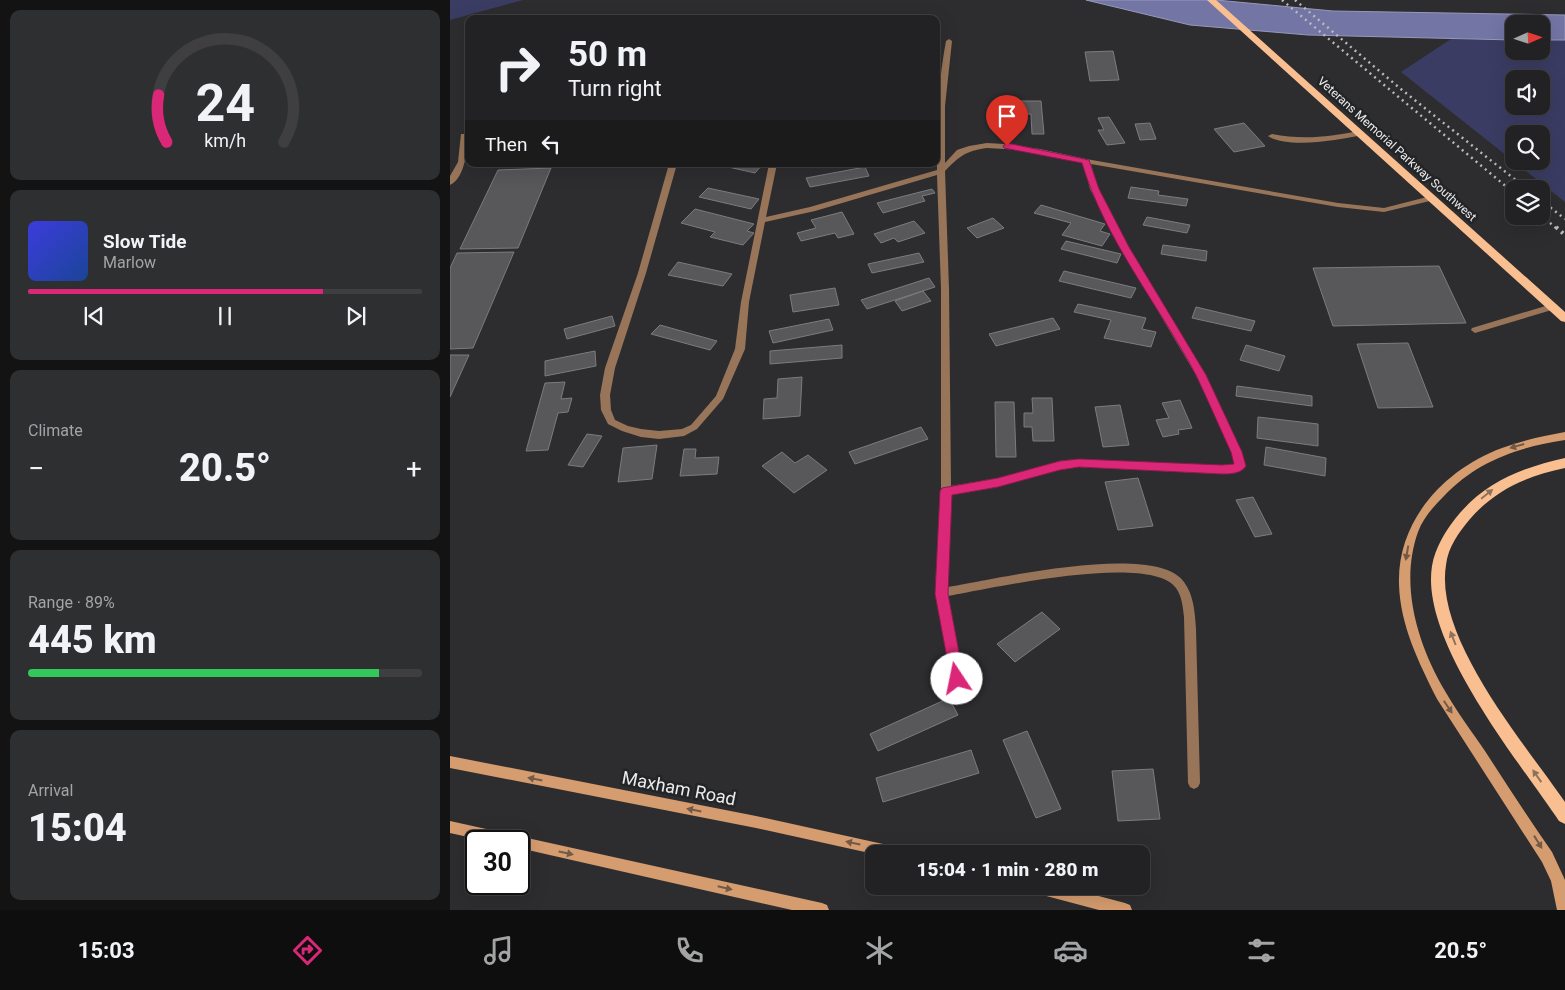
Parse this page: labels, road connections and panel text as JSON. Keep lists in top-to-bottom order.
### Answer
{
  "streets": {
    "main road": ["Veterans Memorial Parkway Southwest", "Maxham Road"]
  },
  "north": "right",
  "page": {
    "turn": ["50 m", "Turn right"],
    "then": "Then",
    "song": ["Slow Tide", "Marlow"],
    "tile": [
      "Climate",
      ["Range · 89%", "445 km"],
      ["Arrival", "15:04"]
    ],
    "heat": ["−", "20.5°", "+"],
    "limit": "30",
    "trip": "15:04 · 1 min · 280 m",
    "tabs": ["15:03", "20.5°"],
    "gauge": ["24", "km/h"]
  }
}
